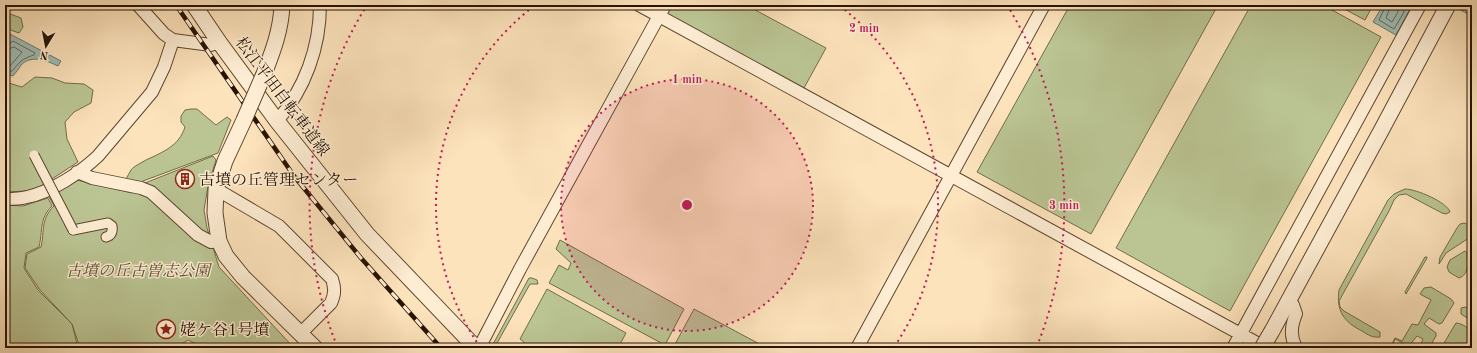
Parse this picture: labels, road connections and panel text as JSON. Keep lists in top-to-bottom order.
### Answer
{
  "streets": {
    "street": ["松江平田自転車道線"]
  },
  "parks": ["古墳の丘古曽志公園"],
  "places": {
    "building": ["古墳の丘管理センター"],
    "place": ["姥ケ谷1号墳"]
  },
  "north": "bottom",
  "rings": ["2 min", "1 min", "3 min"]
}
